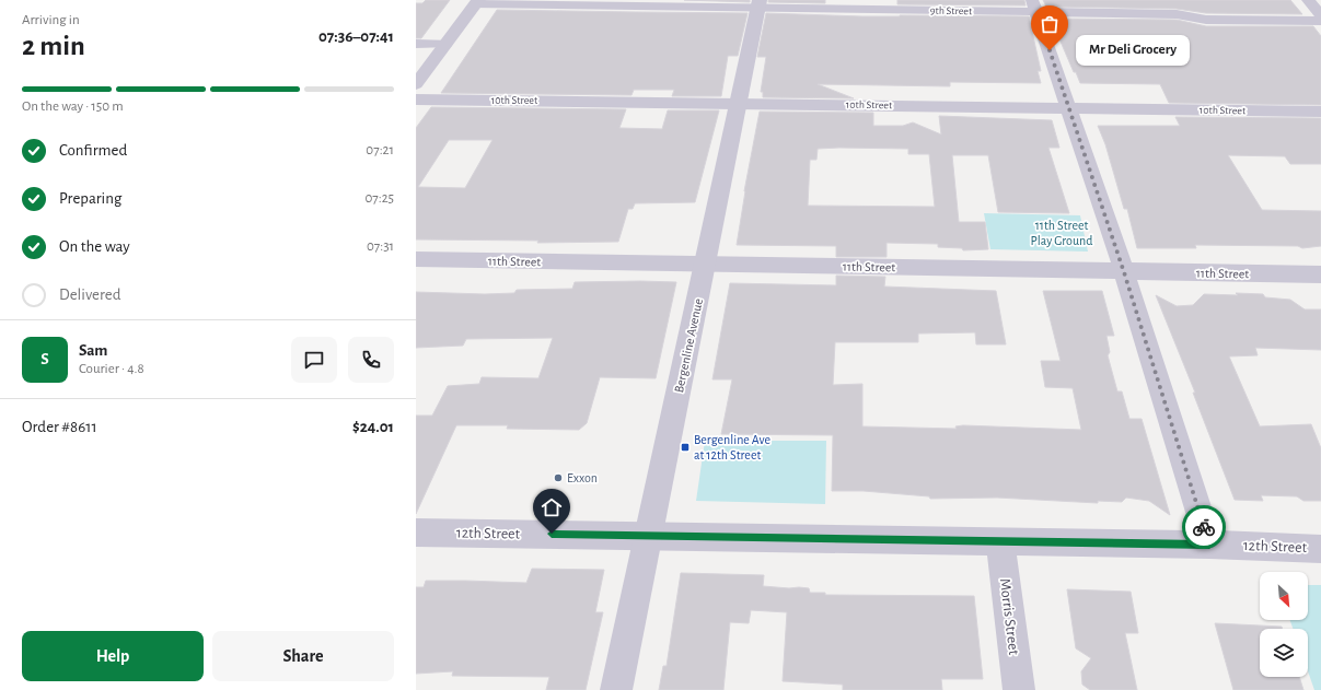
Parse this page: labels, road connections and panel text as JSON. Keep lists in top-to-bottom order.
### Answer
{
  "streets": {
    "street": [
      "9th Street",
      "10th Street",
      "11th Street",
      "Bergenline Avenue",
      "12th Street",
      "Morris Street"
    ]
  },
  "crossings": [
    ["9th Street", "Bergenline Avenue"],
    ["10th Street", "Bergenline Avenue"],
    ["11th Street", "Bergenline Avenue"],
    ["Bergenline Avenue", "12th Street"],
    ["12th Street", "Morris Street"]
  ],
  "parks": ["11th Street Play Ground"],
  "places": {
    "other": ["Mr Deli Grocery", "Exxon"],
    "transit": ["Bergenline Ave at 12th Street"]
  },
  "north": "bottom right",
  "page": {
    "heading": ["2 min", "Arriving in", "07:36–07:41"],
    "panel": [
      "Sam",
      "Courier · 4.8",
      "Order #8611",
      "$24.01"
    ],
    "bubble": "Mr Deli Grocery",
    "bar": "On the way · 150 m",
    "list": [
      ["Confirmed", "07:21"],
      ["Preparing", "07:25"],
      ["On the way", "07:31"],
      "Delivered"
    ],
    "round": "S",
    "buttons": ["Help", "Share"]
  }
}
